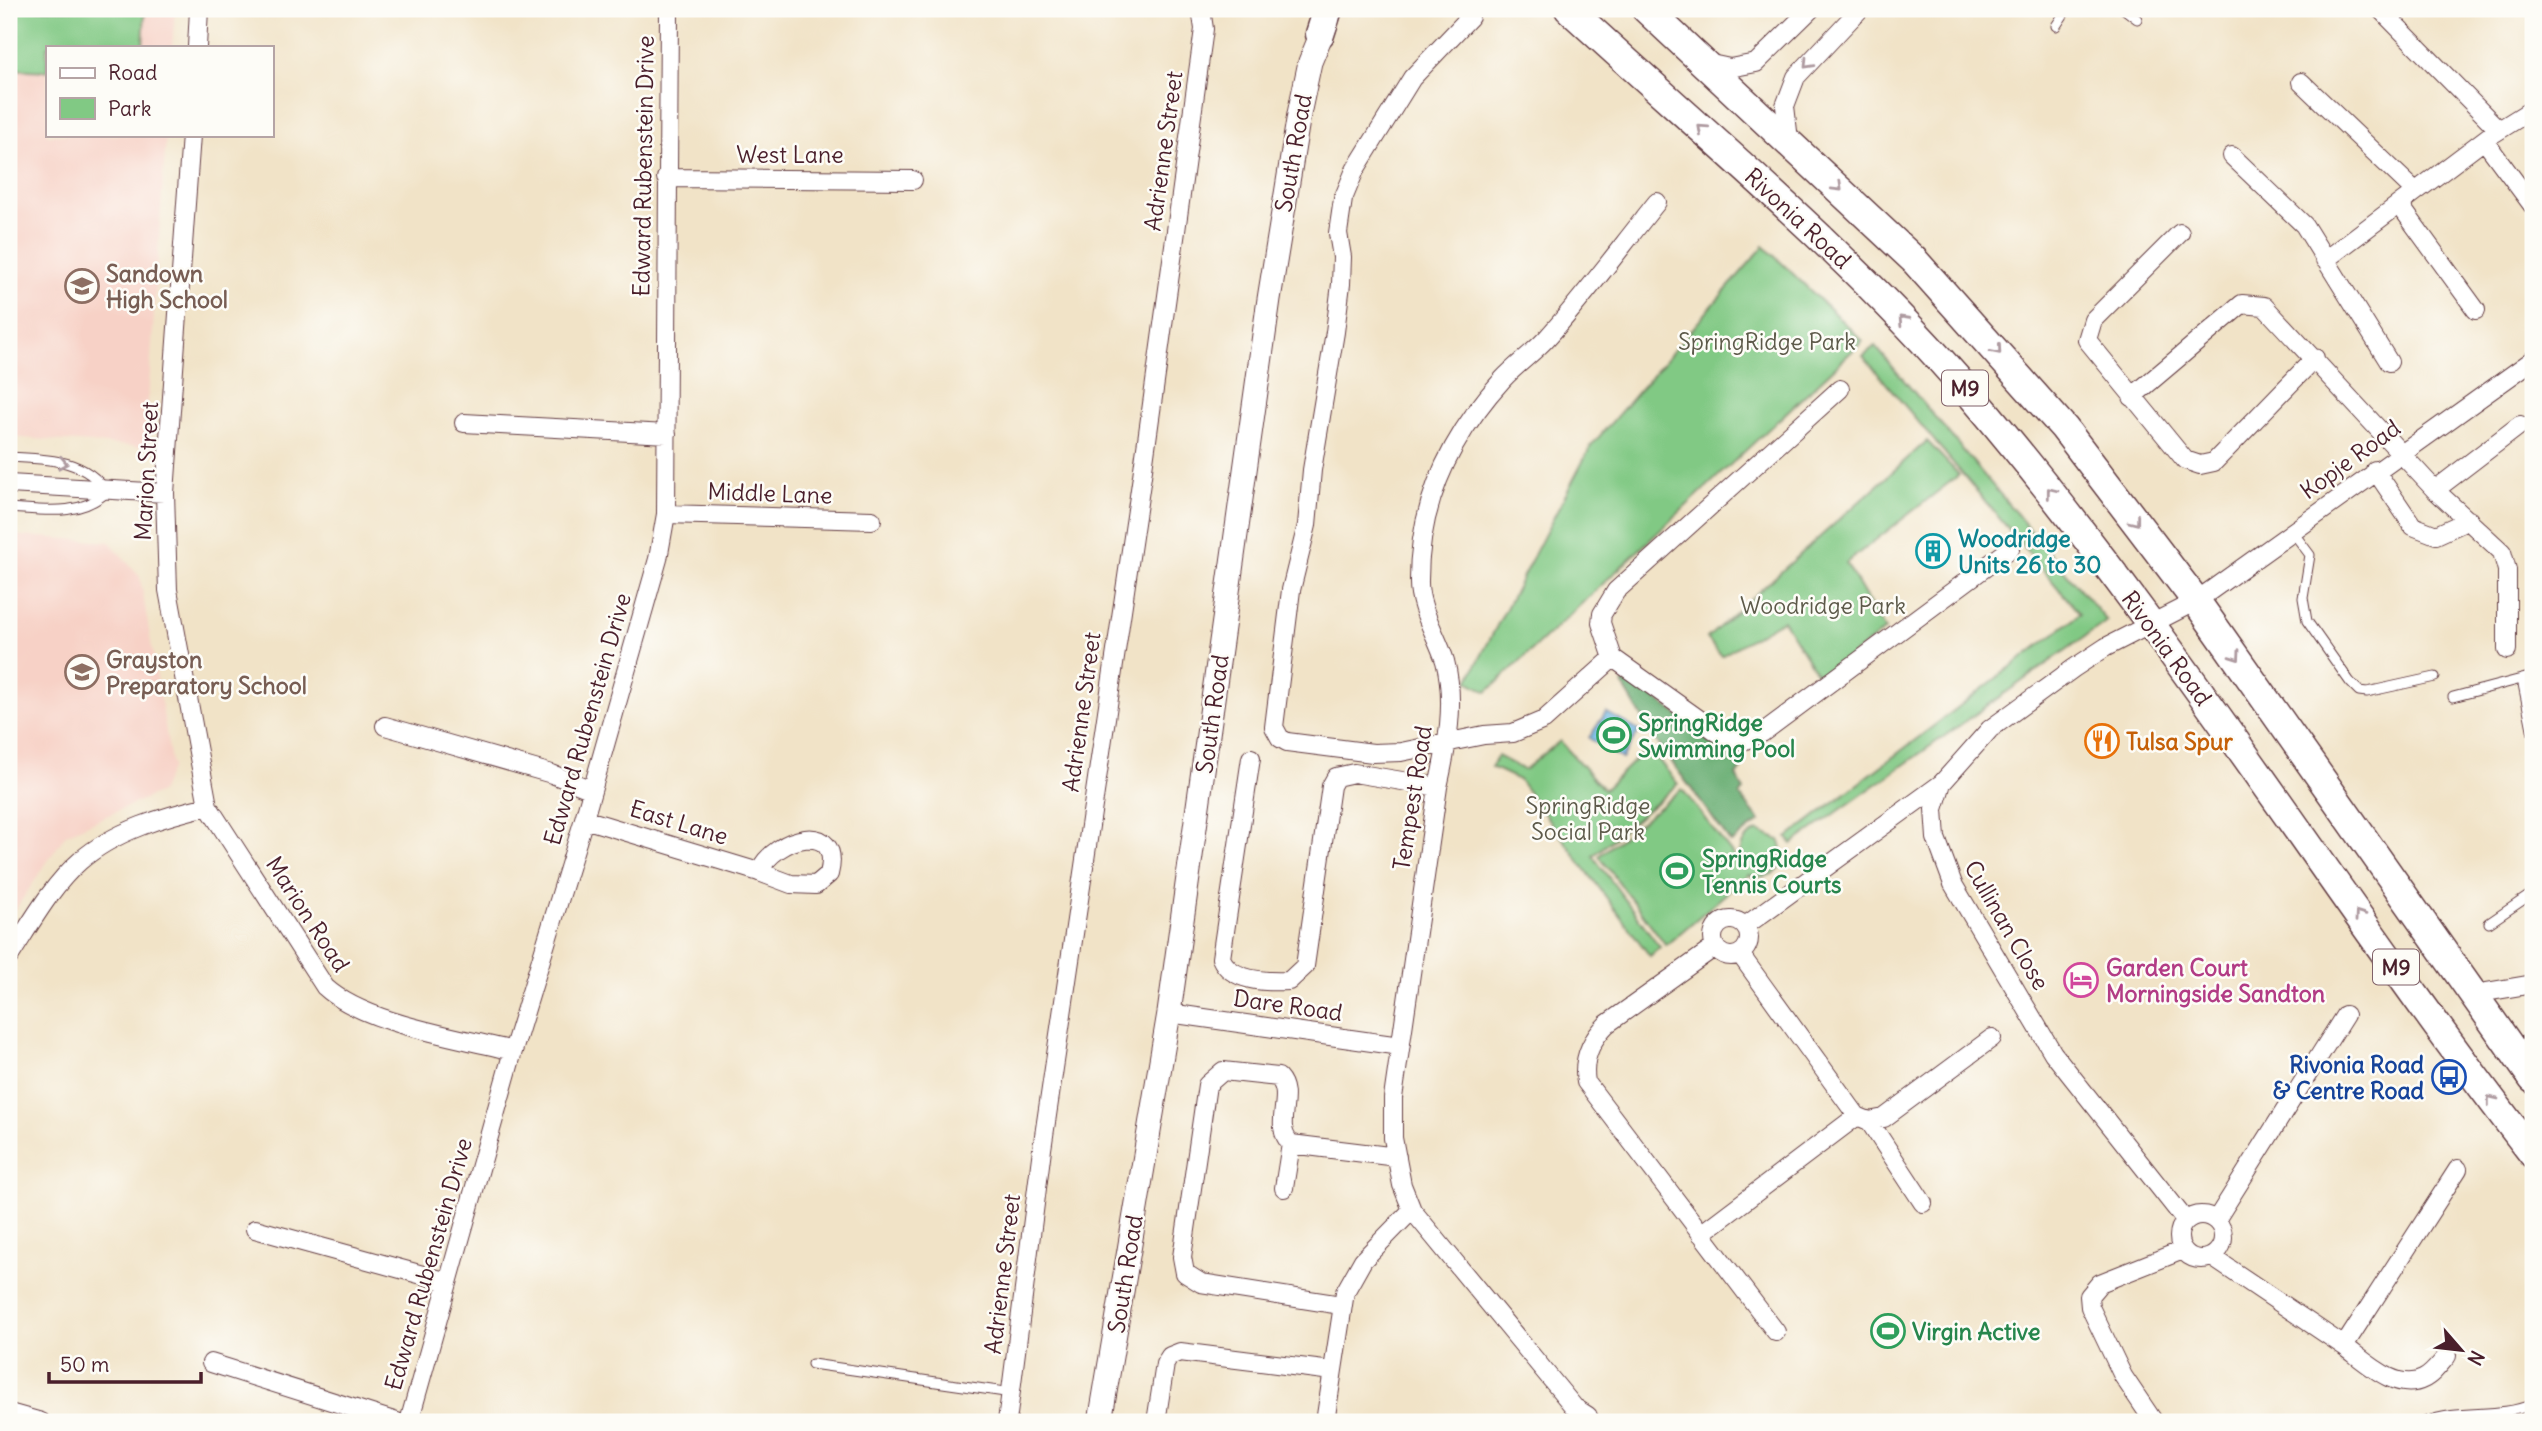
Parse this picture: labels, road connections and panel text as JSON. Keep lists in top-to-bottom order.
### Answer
{
  "streets": {
    "main road": ["Rivonia Road", "M9"],
    "street": [
      "Adrienne Street",
      "South Road",
      "West Lane",
      "Edward Rubenstein Drive",
      "Kopje Road",
      "Marion Street",
      "Middle Lane",
      "Tempest Road",
      "East Lane",
      "Marion Road",
      "Cullinan Close",
      "Dare Road"
    ]
  },
  "crossings": [
    ["South Road", "Dare Road"],
    ["West Lane", "Edward Rubenstein Drive"],
    ["Edward Rubenstein Drive", "Middle Lane"],
    ["Edward Rubenstein Drive", "East Lane"],
    ["Edward Rubenstein Drive", "Marion Road"],
    ["Rivonia Road", "Kopje Road"],
    ["Rivonia Road", "Cullinan Close"],
    ["M9", "Kopje Road"],
    ["Kopje Road", "Cullinan Close"],
    ["Marion Street", "Marion Road"],
    ["Tempest Road", "Dare Road"]
  ],
  "parks": ["SpringRidge Park", "Woodridge Park", "SpringRidge Social Park"],
  "places": {
    "school or university": ["Sandown High School", "Grayston Preparatory School"],
    "building": ["Woodridge Units 26 to 30"],
    "sports": ["SpringRidge Swimming Pool", "SpringRidge Tennis Courts", "Virgin Active"],
    "restaurant": ["Tulsa Spur"],
    "hotel": ["Garden Court Morningside Sandton"],
    "bus stop": ["Rivonia Road & Centre Road"]
  },
  "legend": ["Road", "Park"],
  "scale_bar": "50 m",
  "north": "bottom right"
}
